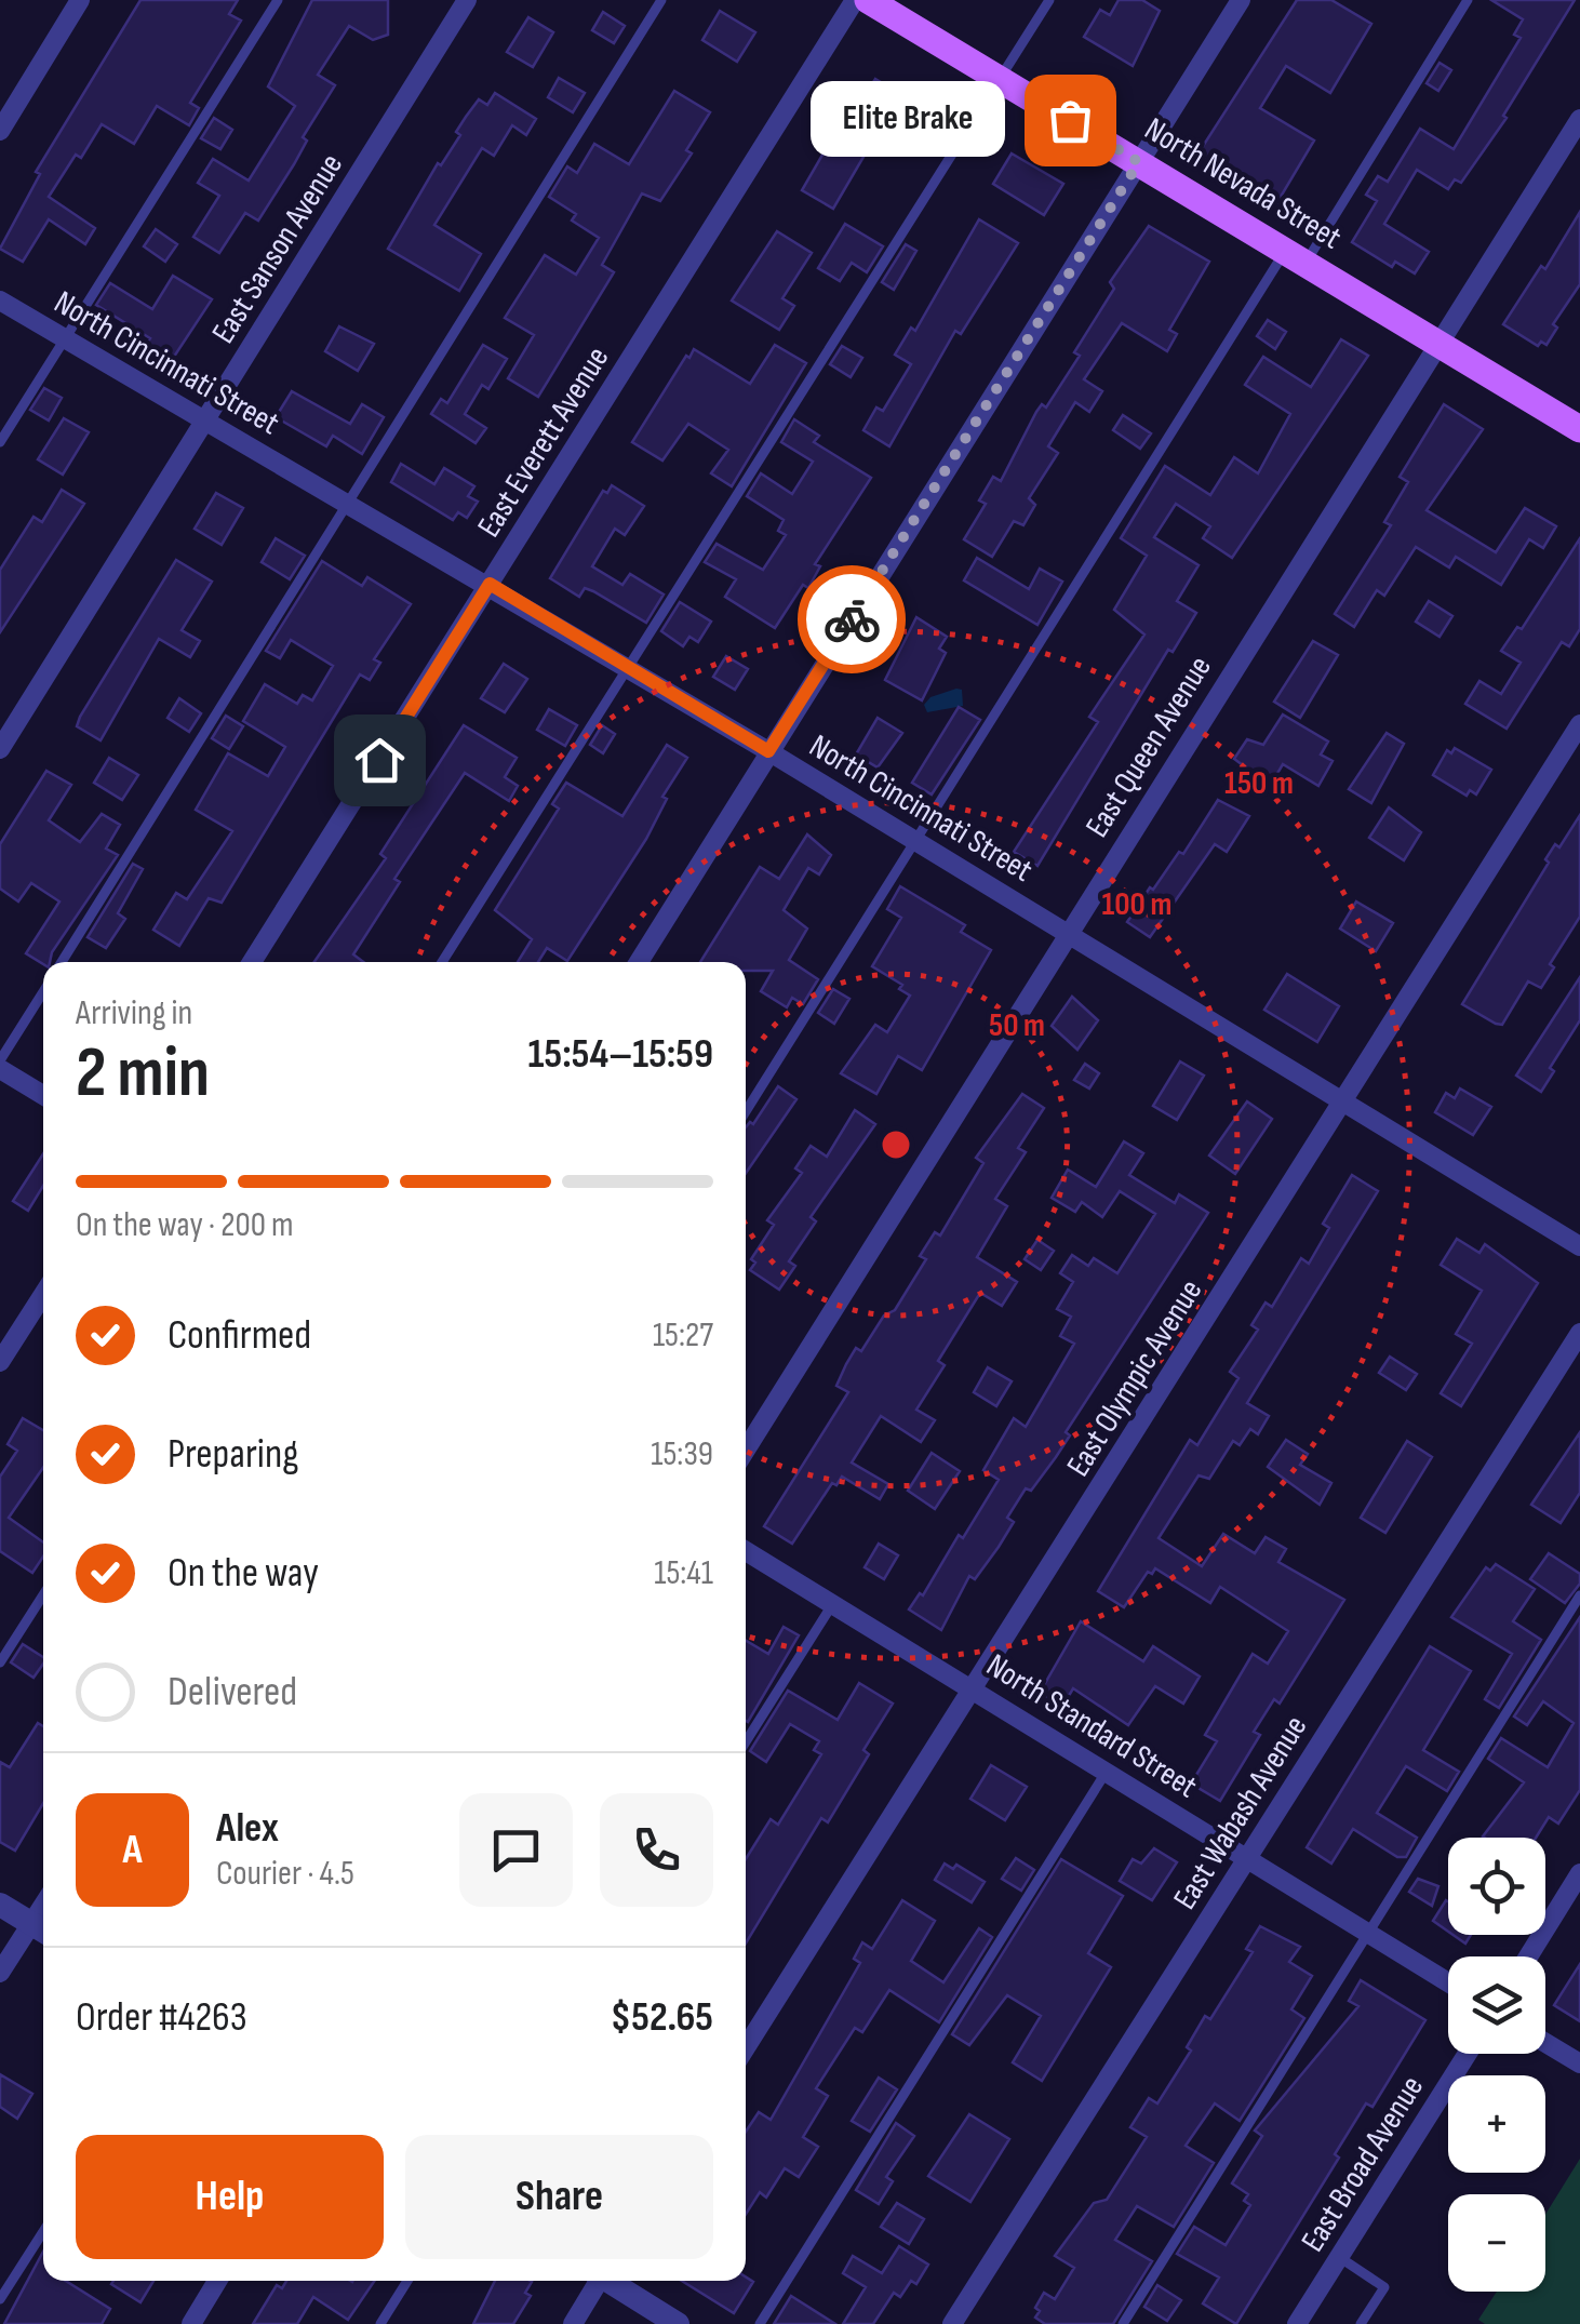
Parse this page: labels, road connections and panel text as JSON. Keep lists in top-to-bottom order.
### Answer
{
  "streets": {
    "main road": ["North Nevada Street"],
    "street": [
      "East Sanson Avenue",
      "North Cincinnati Street",
      "East Everett Avenue",
      "East Queen Avenue",
      "East Olympic Avenue",
      "North Standard Street",
      "East Wabash Avenue",
      "East Broad Avenue"
    ]
  },
  "crossings": [
    ["North Nevada Street", "East Queen Avenue"],
    ["East Sanson Avenue", "North Cincinnati Street"],
    ["North Cincinnati Street", "East Everett Avenue"],
    ["North Cincinnati Street", "East Queen Avenue"],
    ["North Cincinnati Street", "East Olympic Avenue"],
    ["East Olympic Avenue", "North Standard Street"],
    ["North Standard Street", "East Wabash Avenue"]
  ],
  "places": ["Elite Brake"],
  "page": {
    "bubble": "Elite Brake",
    "heading": ["2 min", "Arriving in", "15:54–15:59"],
    "panel": [
      "Alex",
      "Courier · 4.5",
      "Order #4263",
      "$52.65"
    ],
    "bar": "On the way · 200 m",
    "list": [
      ["Confirmed", "15:27"],
      ["Preparing", "15:39"],
      ["On the way", "15:41"],
      "Delivered"
    ],
    "round": "A",
    "map_buttons": ["+", "−"],
    "buttons": ["Help", "Share"]
  },
  "rings": ["150 m", "100 m", "50 m"]
}
